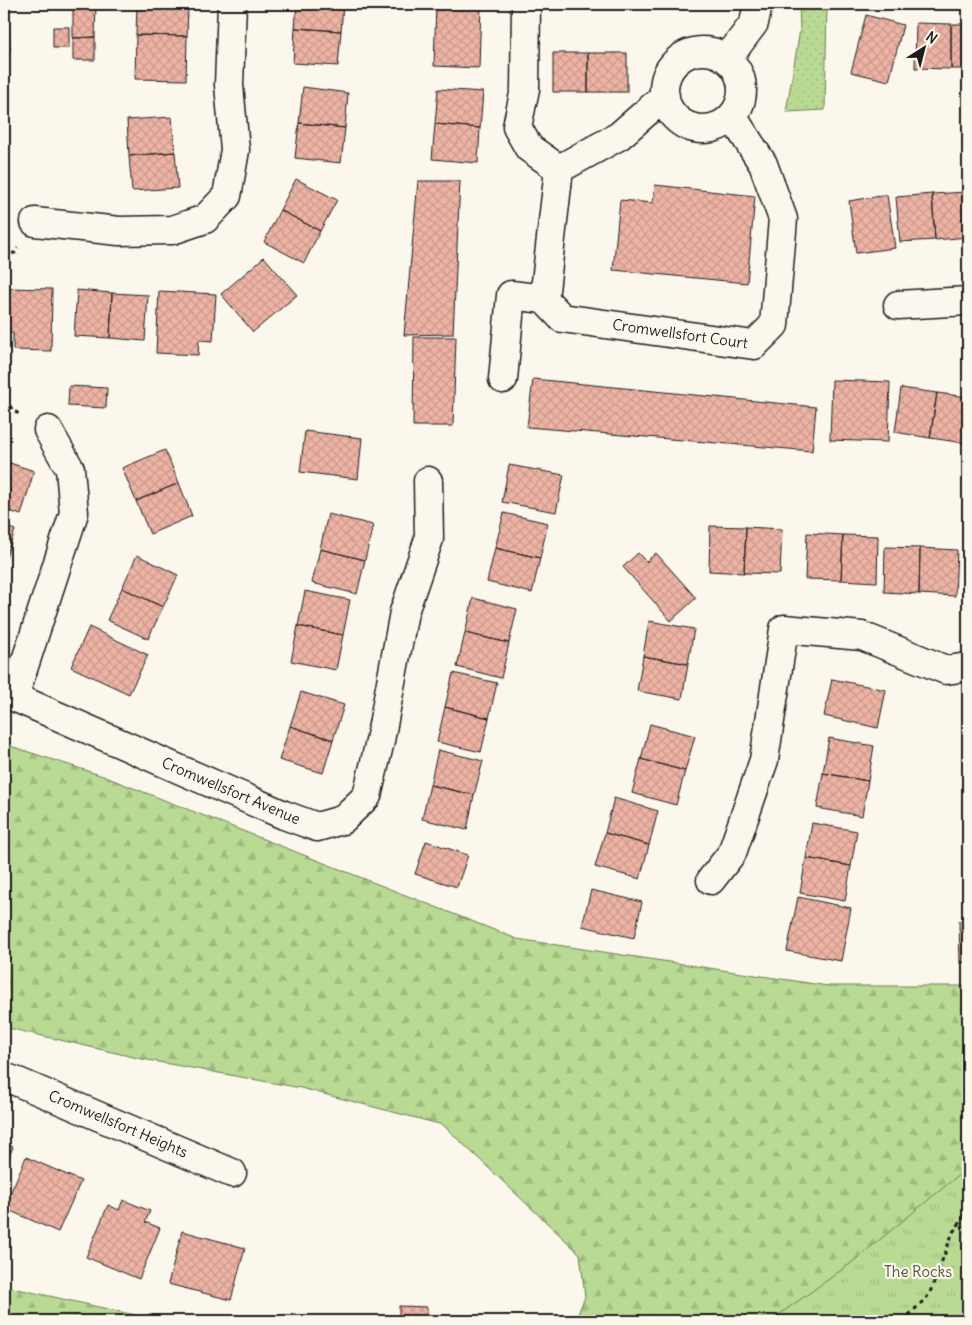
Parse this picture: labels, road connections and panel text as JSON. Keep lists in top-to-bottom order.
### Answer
{
  "streets": {
    "street": ["Cromwellsfort Court", "Cromwellsfort Avenue", "Cromwellsfort Heights"]
  },
  "parks": ["The Rocks"],
  "north": "top right"
}
